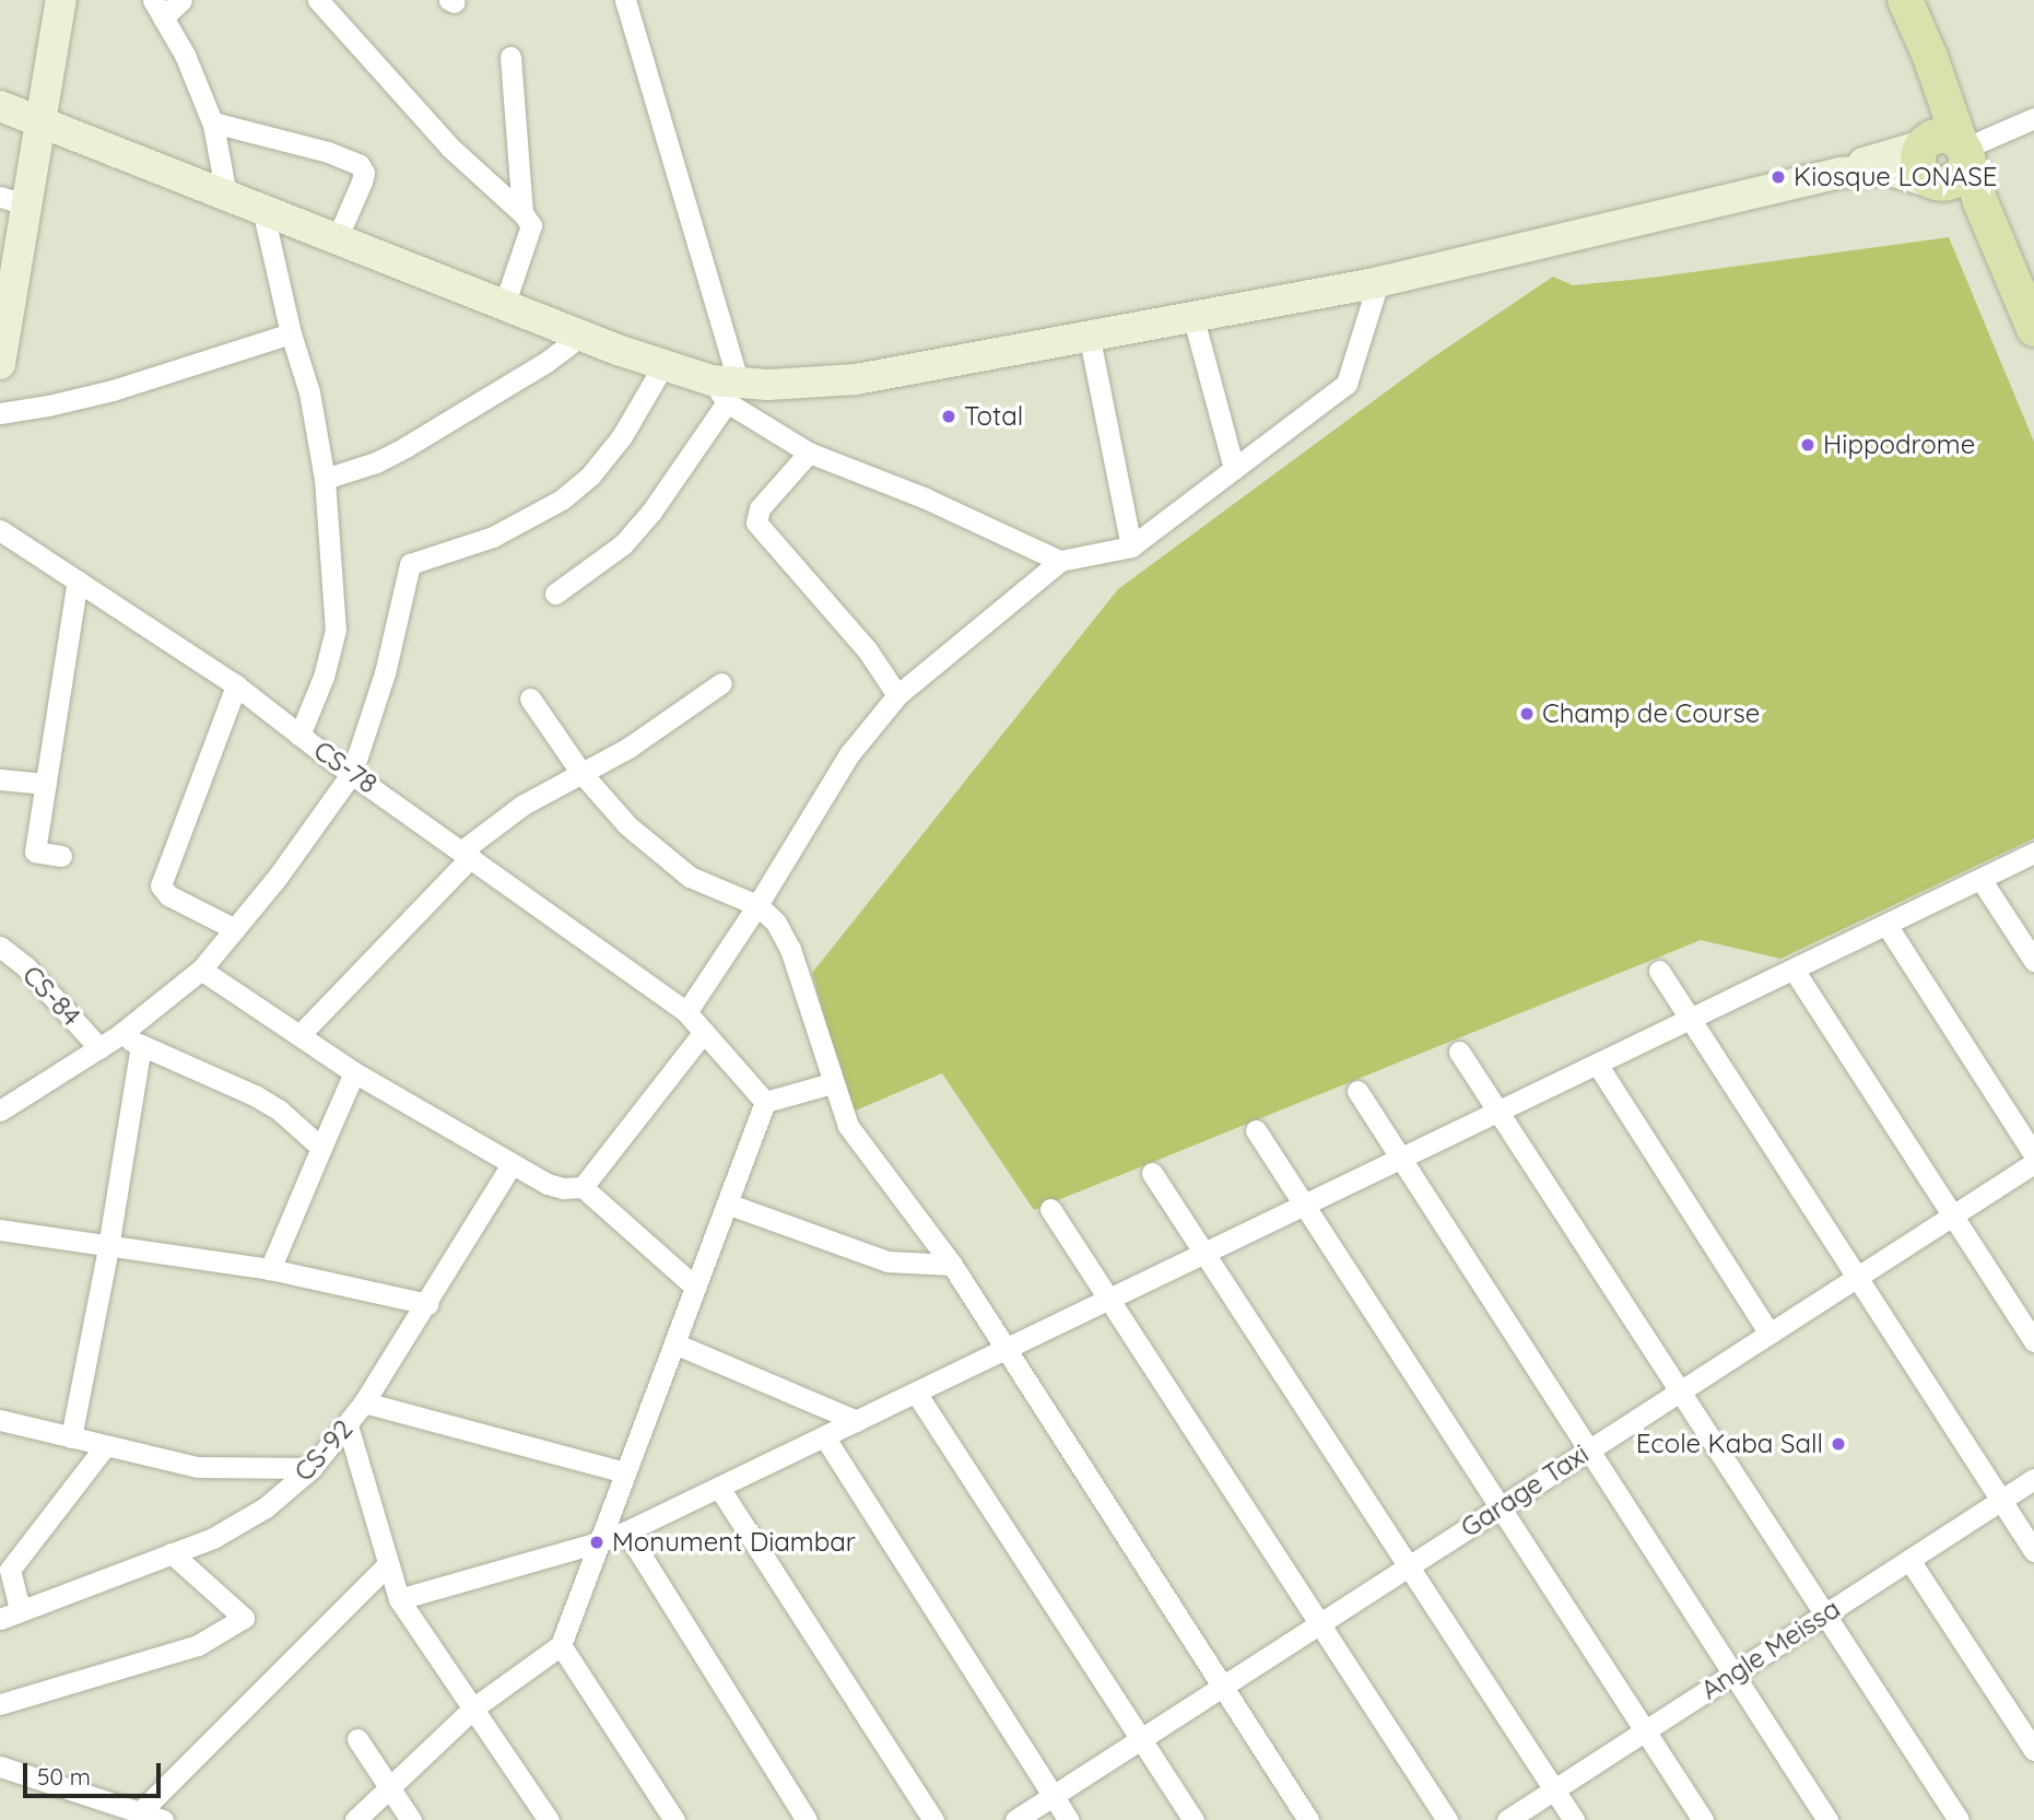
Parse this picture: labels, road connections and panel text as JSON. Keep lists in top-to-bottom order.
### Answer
{
  "streets": {
    "street": [
      "CS-78",
      "CS-84",
      "CS-92",
      "Garage Taxi",
      "Angle Meissa"
    ]
  },
  "places": [
    "Kiosque LONASE",
    "Total",
    "Hippodrome",
    "Champ de Course",
    "Ecole Kaba Sall",
    "Monument Diambar"
  ],
  "scale_bar": "50 m"
}
